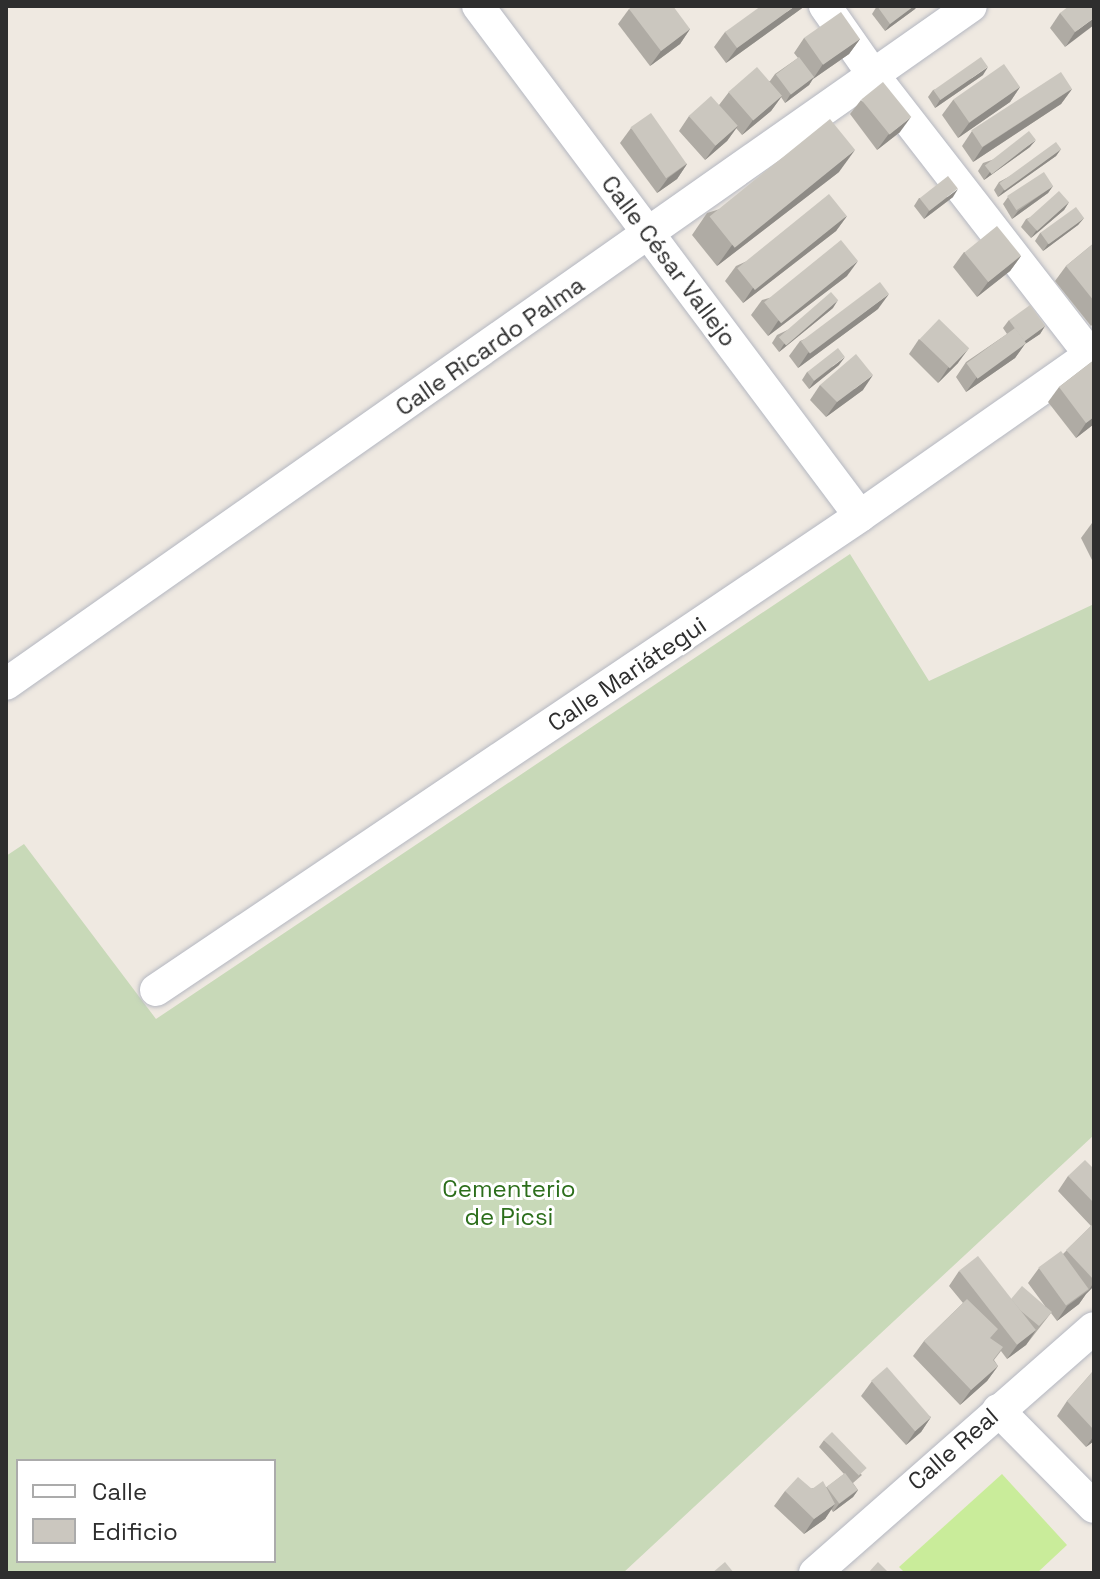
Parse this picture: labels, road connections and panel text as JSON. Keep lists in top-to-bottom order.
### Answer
{
  "streets": {
    "street": [
      "Calle César Vallejo",
      "Calle Ricardo Palma",
      "Calle Mariátegui",
      "Calle Real"
    ]
  },
  "crossings": [
    ["Calle César Vallejo", "Calle Ricardo Palma"],
    ["Calle César Vallejo", "Calle Mariátegui"]
  ],
  "parks": ["Cementerio de Picsi"],
  "legend": ["Calle", "Edificio"]
}
